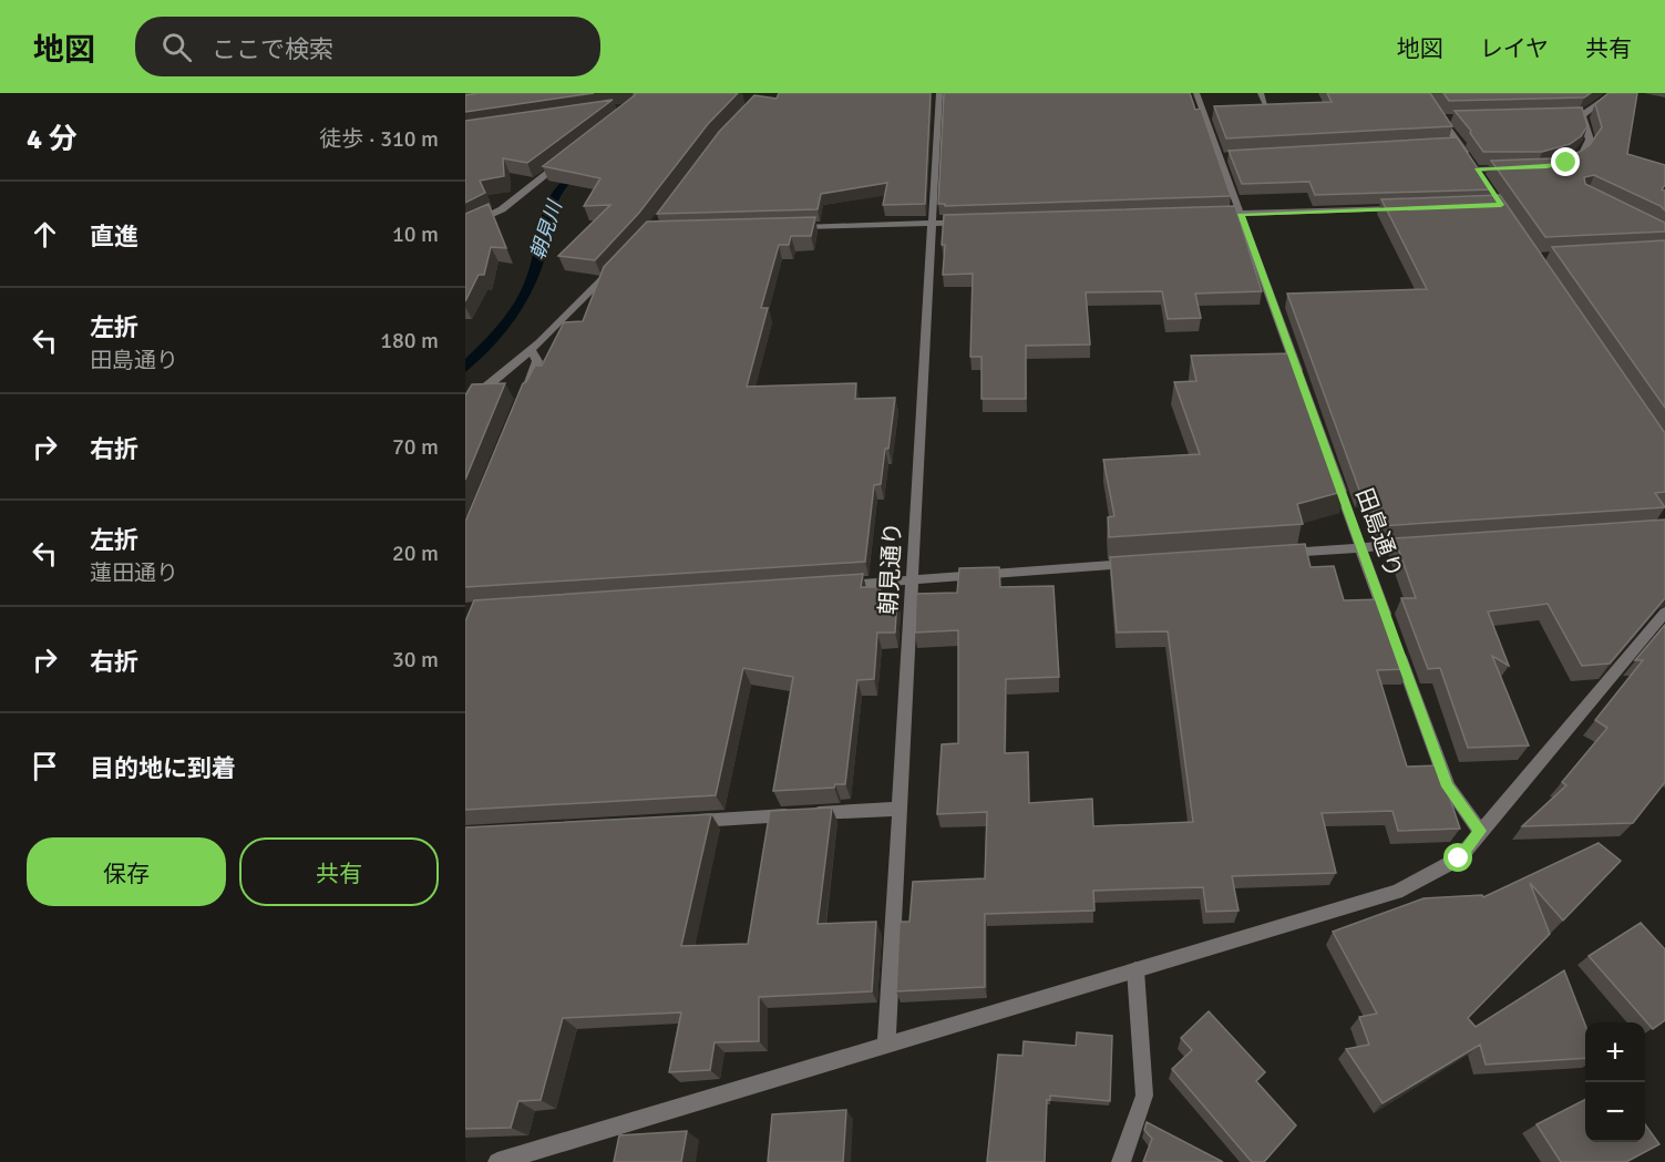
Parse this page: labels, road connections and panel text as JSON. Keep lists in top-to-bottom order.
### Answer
{
  "streets": {
    "street": ["田島通り", "朝見通り"]
  },
  "water": ["朝見川"],
  "page": {
    "header": "地図",
    "search": "ここで検索",
    "nav": ["地図", "レイヤ", "共有"],
    "heading": ["4 分", "徒歩 · 310 m"],
    "list": [
      ["直進", "10 m"],
      ["左折", "田島通り", "180 m"],
      ["右折", "70 m"],
      ["左折", "蓮田通り", "20 m"],
      ["右折", "30 m"],
      "目的地に到着"
    ],
    "buttons": ["保存", "共有"],
    "map_buttons": ["+", "−"]
  }
}
